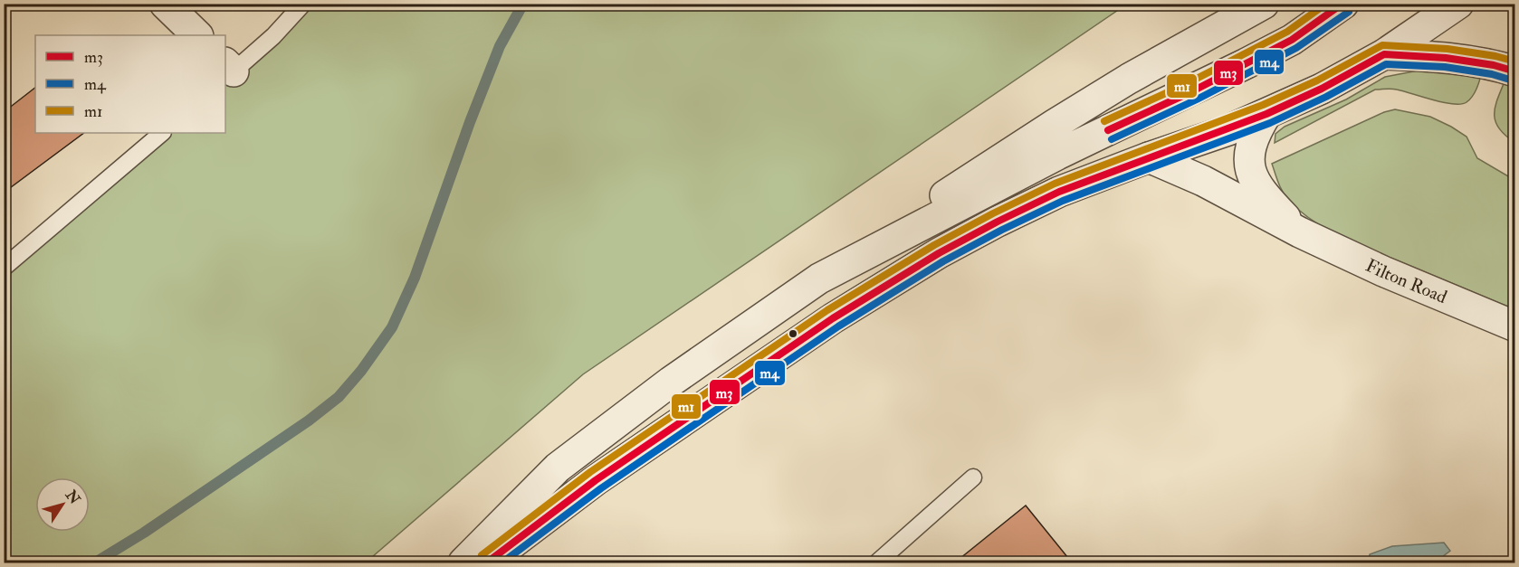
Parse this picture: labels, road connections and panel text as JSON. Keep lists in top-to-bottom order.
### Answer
{
  "streets": {
    "street": ["Filton Road"]
  },
  "lines": ["transit line m3", "transit line m1", "transit line m4"],
  "legend": ["m3", "m4", "m1"],
  "north": "top right"
}
